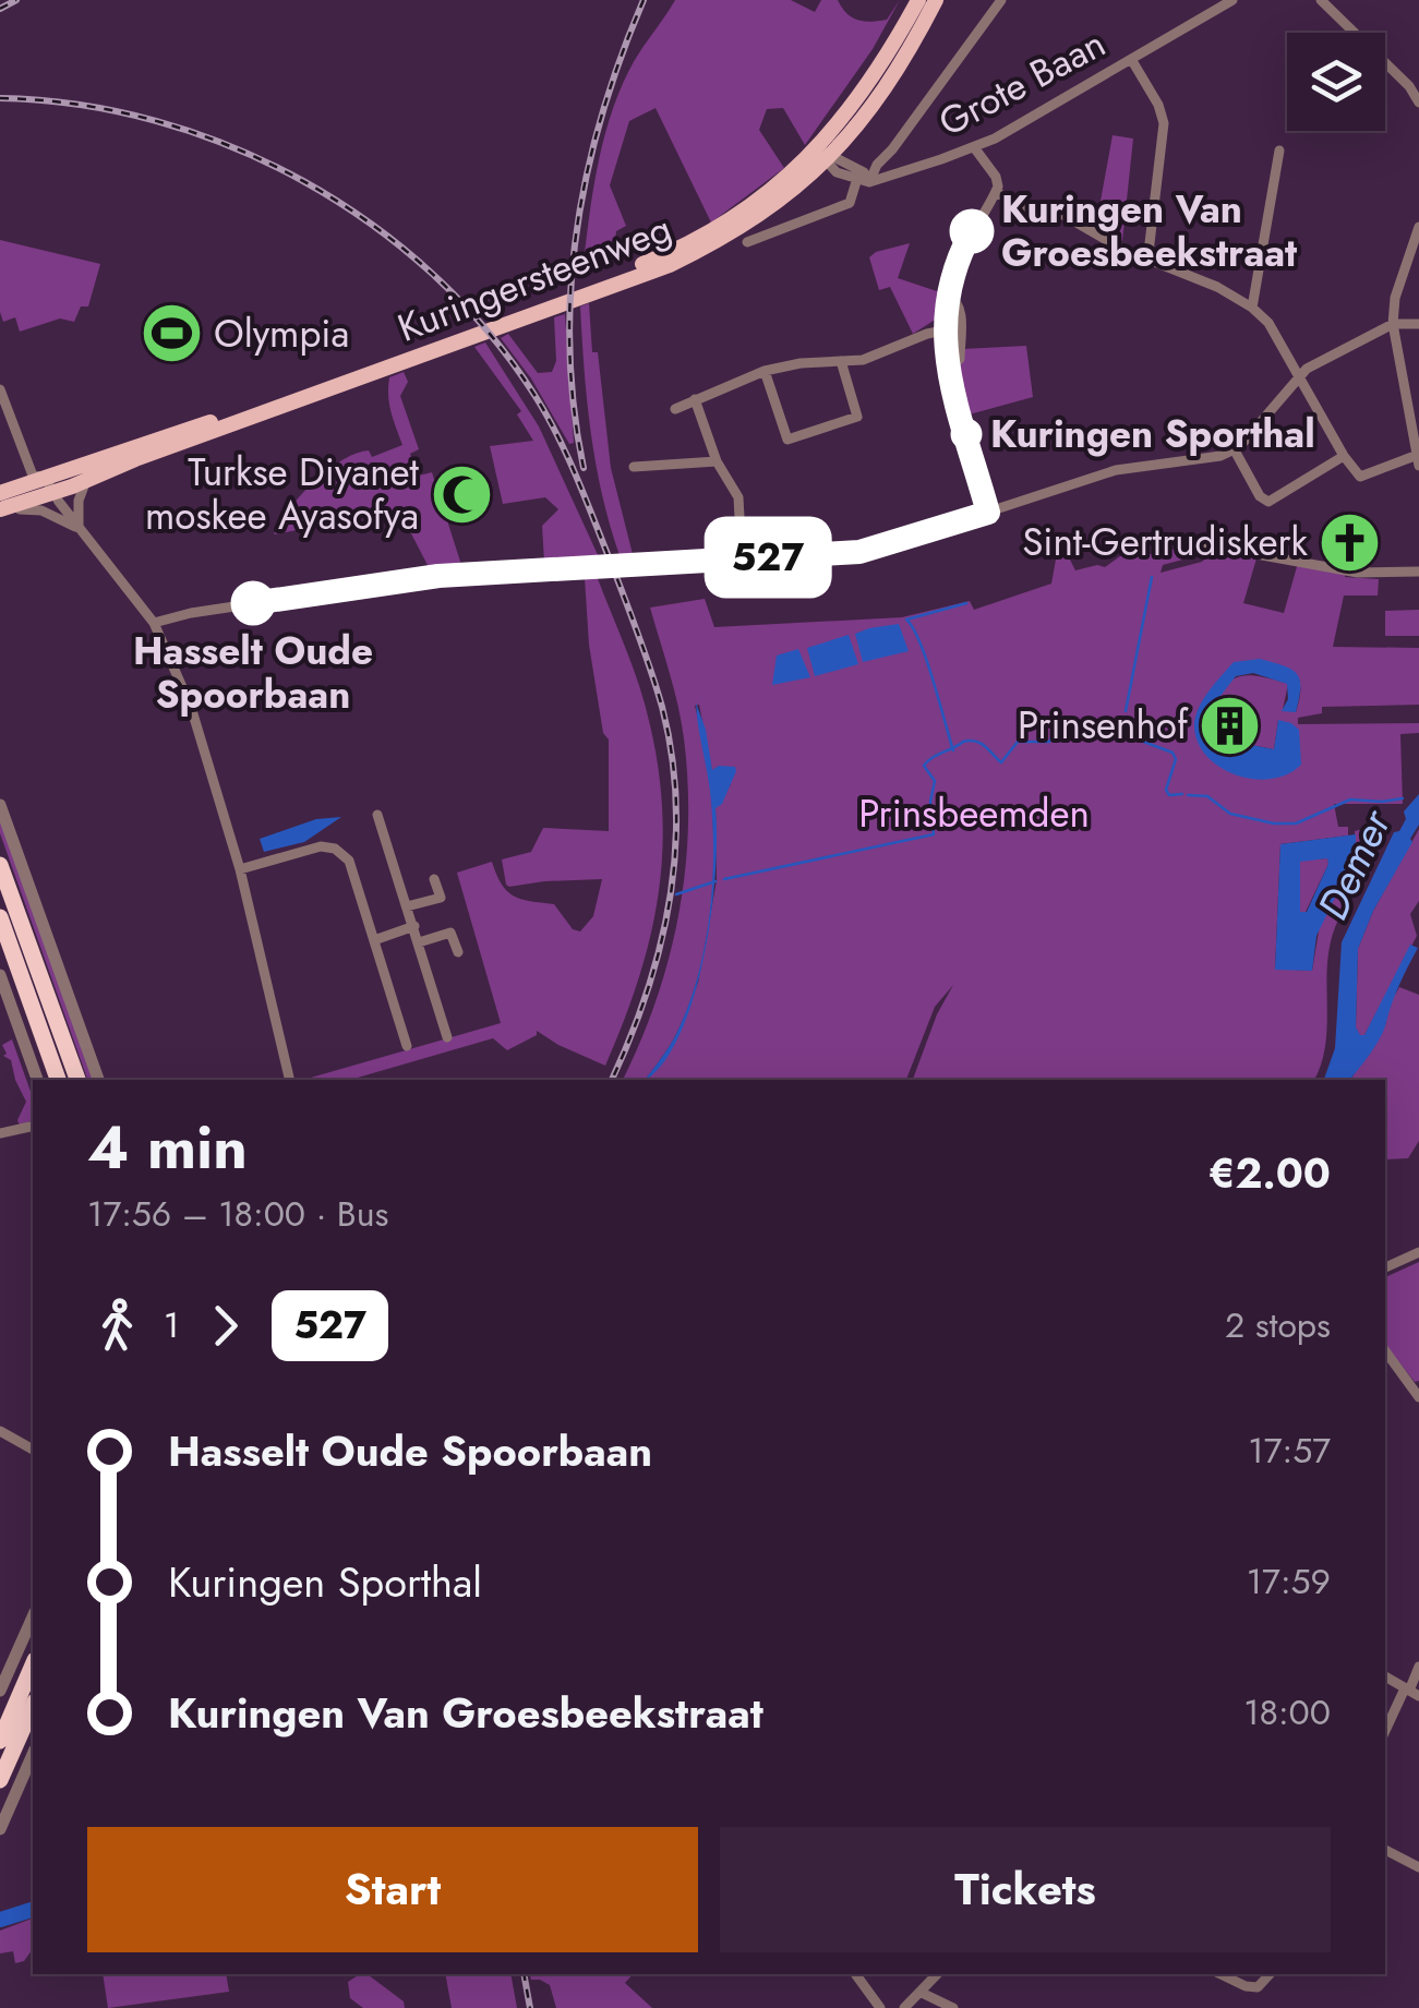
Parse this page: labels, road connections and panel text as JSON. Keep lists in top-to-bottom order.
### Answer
{
  "streets": {
    "main road": ["Kuringersteenweg"],
    "street": ["Grote Baan"]
  },
  "water": ["Demer"],
  "parks": ["Prinsbeemden"],
  "places": {
    "other": ["Kuringen Van Groesbeekstraat", "Kuringen Sporthal", "Hasselt Oude Spoorbaan"],
    "sports": ["Olympia"],
    "mosque": ["Turkse Diyanet moskee Ayasofya"],
    "church": ["Sint-Gertrudiskerk"],
    "building": ["Prinsenhof"]
  },
  "lines": ["bus line 527"],
  "page": {
    "on_map": "527",
    "heading": ["4 min", "17:56 – 18:00 · Bus", "€2.00"],
    "legs": ["1", "527", "2 stops"],
    "list": [
      {
        "name": "Hasselt Oude Spoorbaan",
        "value": "17:57"
      },
      {
        "name": "Kuringen Sporthal",
        "value": "17:59"
      },
      {
        "name": "Kuringen Van Groesbeekstraat",
        "value": "18:00"
      }
    ],
    "buttons": ["Start", "Tickets"]
  }
}
